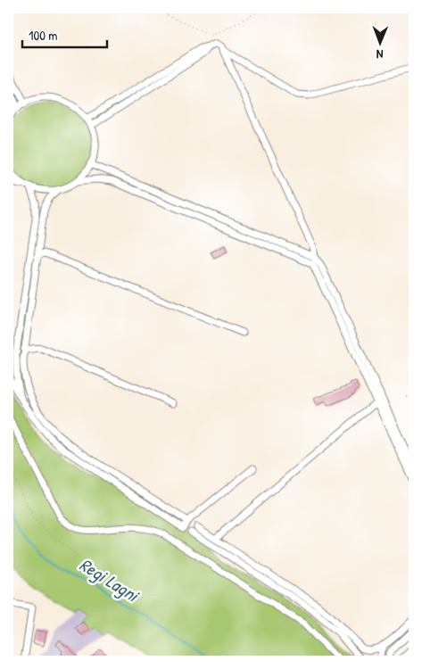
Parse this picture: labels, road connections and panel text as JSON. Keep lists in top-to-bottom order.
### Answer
{
  "water": ["Regi Lagni"],
  "scale_bar": "100 m",
  "north": "bottom"
}
